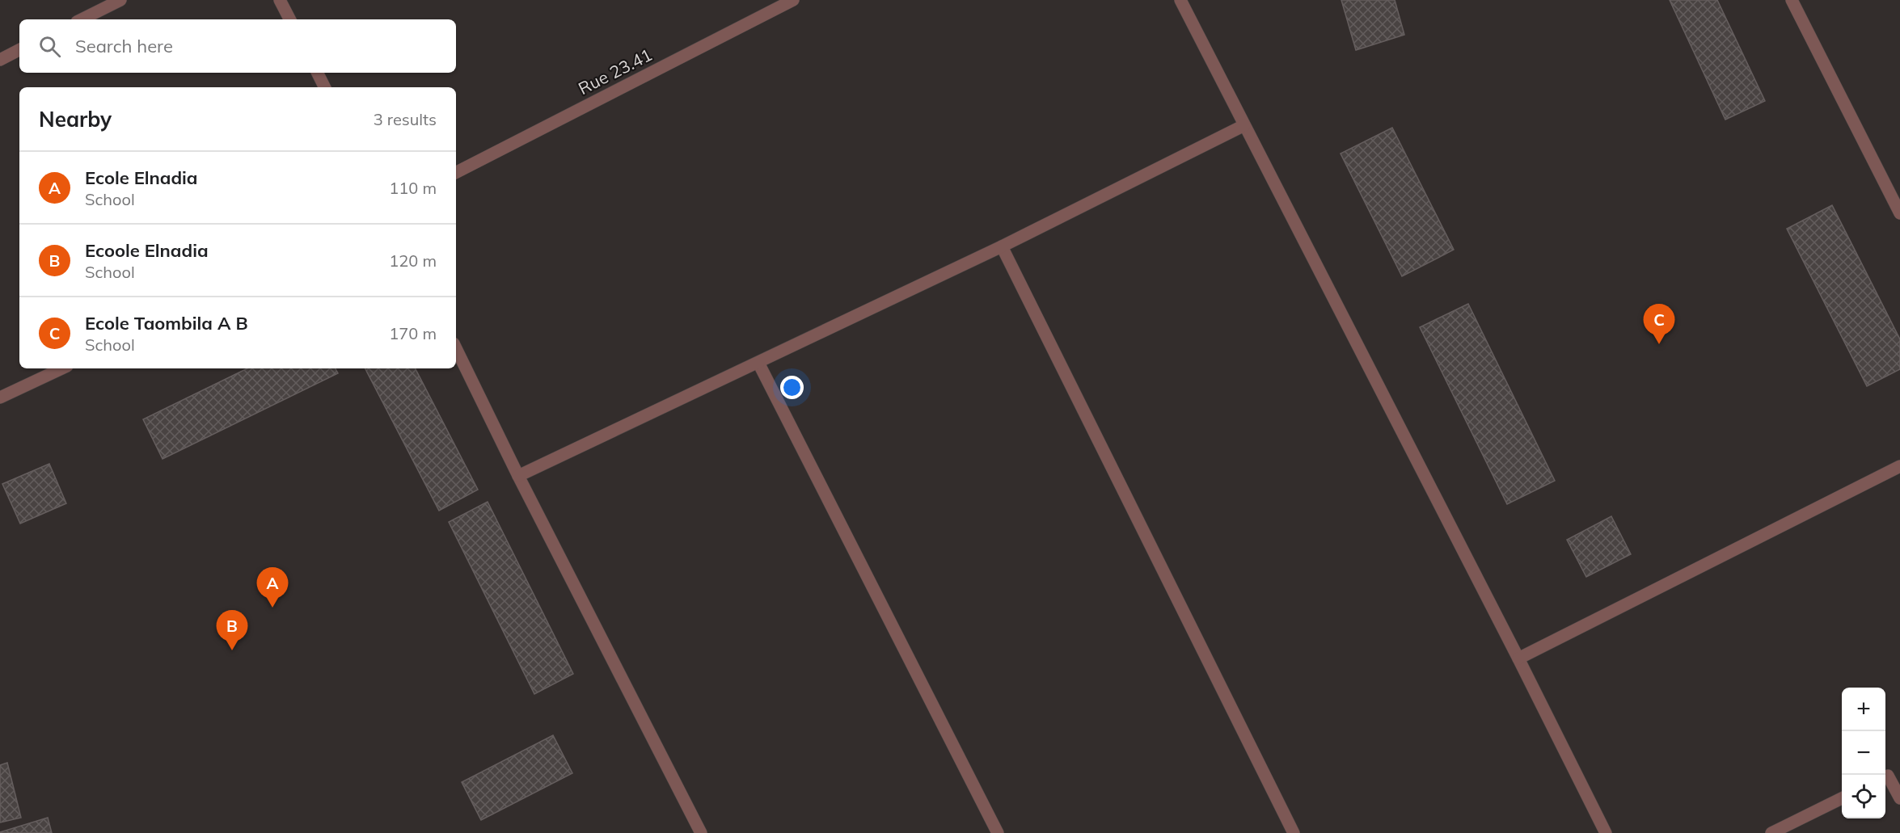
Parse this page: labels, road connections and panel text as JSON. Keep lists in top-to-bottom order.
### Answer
{
  "streets": {
    "street": ["Rue 23.41"]
  },
  "page": {
    "search": "Search here",
    "heading": ["Nearby", "3 results"],
    "list": [
      {
        "mark": "A",
        "name": "Ecole Elnadia",
        "note": "School",
        "value": "110 m"
      },
      {
        "mark": "B",
        "name": "Ecoole Elnadia",
        "note": "School",
        "value": "120 m"
      },
      {
        "mark": "C",
        "name": "Ecole Taombila A B",
        "note": "School",
        "value": "170 m"
      }
    ],
    "pins": ["C", "A", "B"],
    "map_buttons": ["+", "−"]
  }
}
